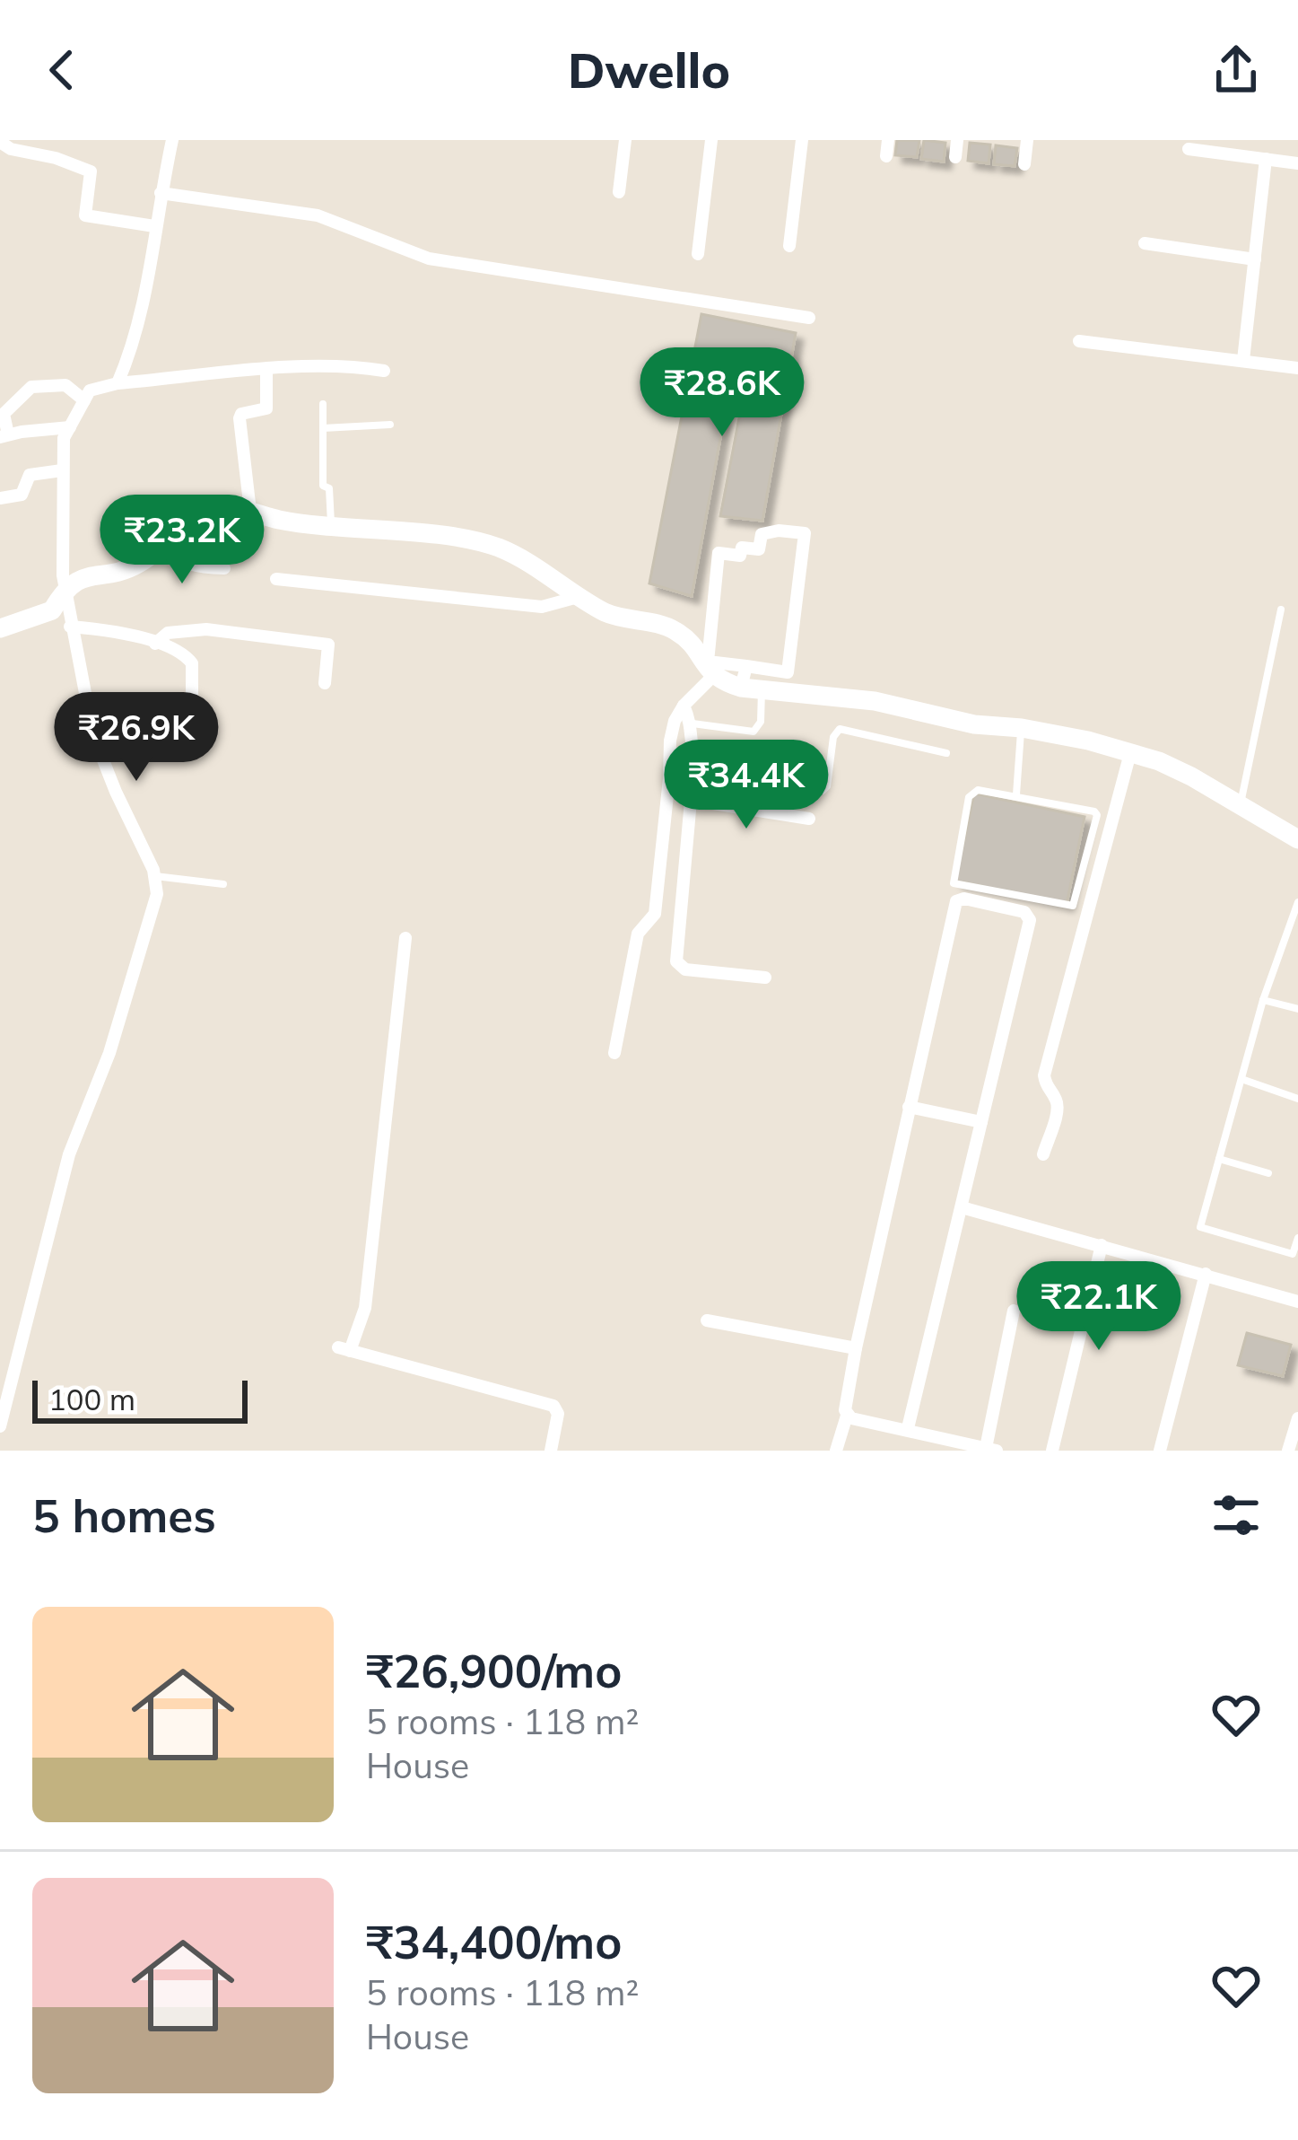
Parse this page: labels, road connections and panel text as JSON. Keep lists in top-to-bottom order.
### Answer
{
  "scale_bar": "100 m",
  "page": {
    "header": "Dwello",
    "price": [
      "₹28.6K",
      "₹23.2K",
      "₹26.9K",
      "₹34.4K",
      "₹22.1K"
    ],
    "scale": "100 m",
    "heading": "5 homes",
    "list": [
      {
        "name": "₹26,900/mo",
        "note": "5 rooms · 118 m² · House"
      },
      {
        "name": "₹34,400/mo",
        "note": "5 rooms · 118 m² · House"
      }
    ]
  }
}
